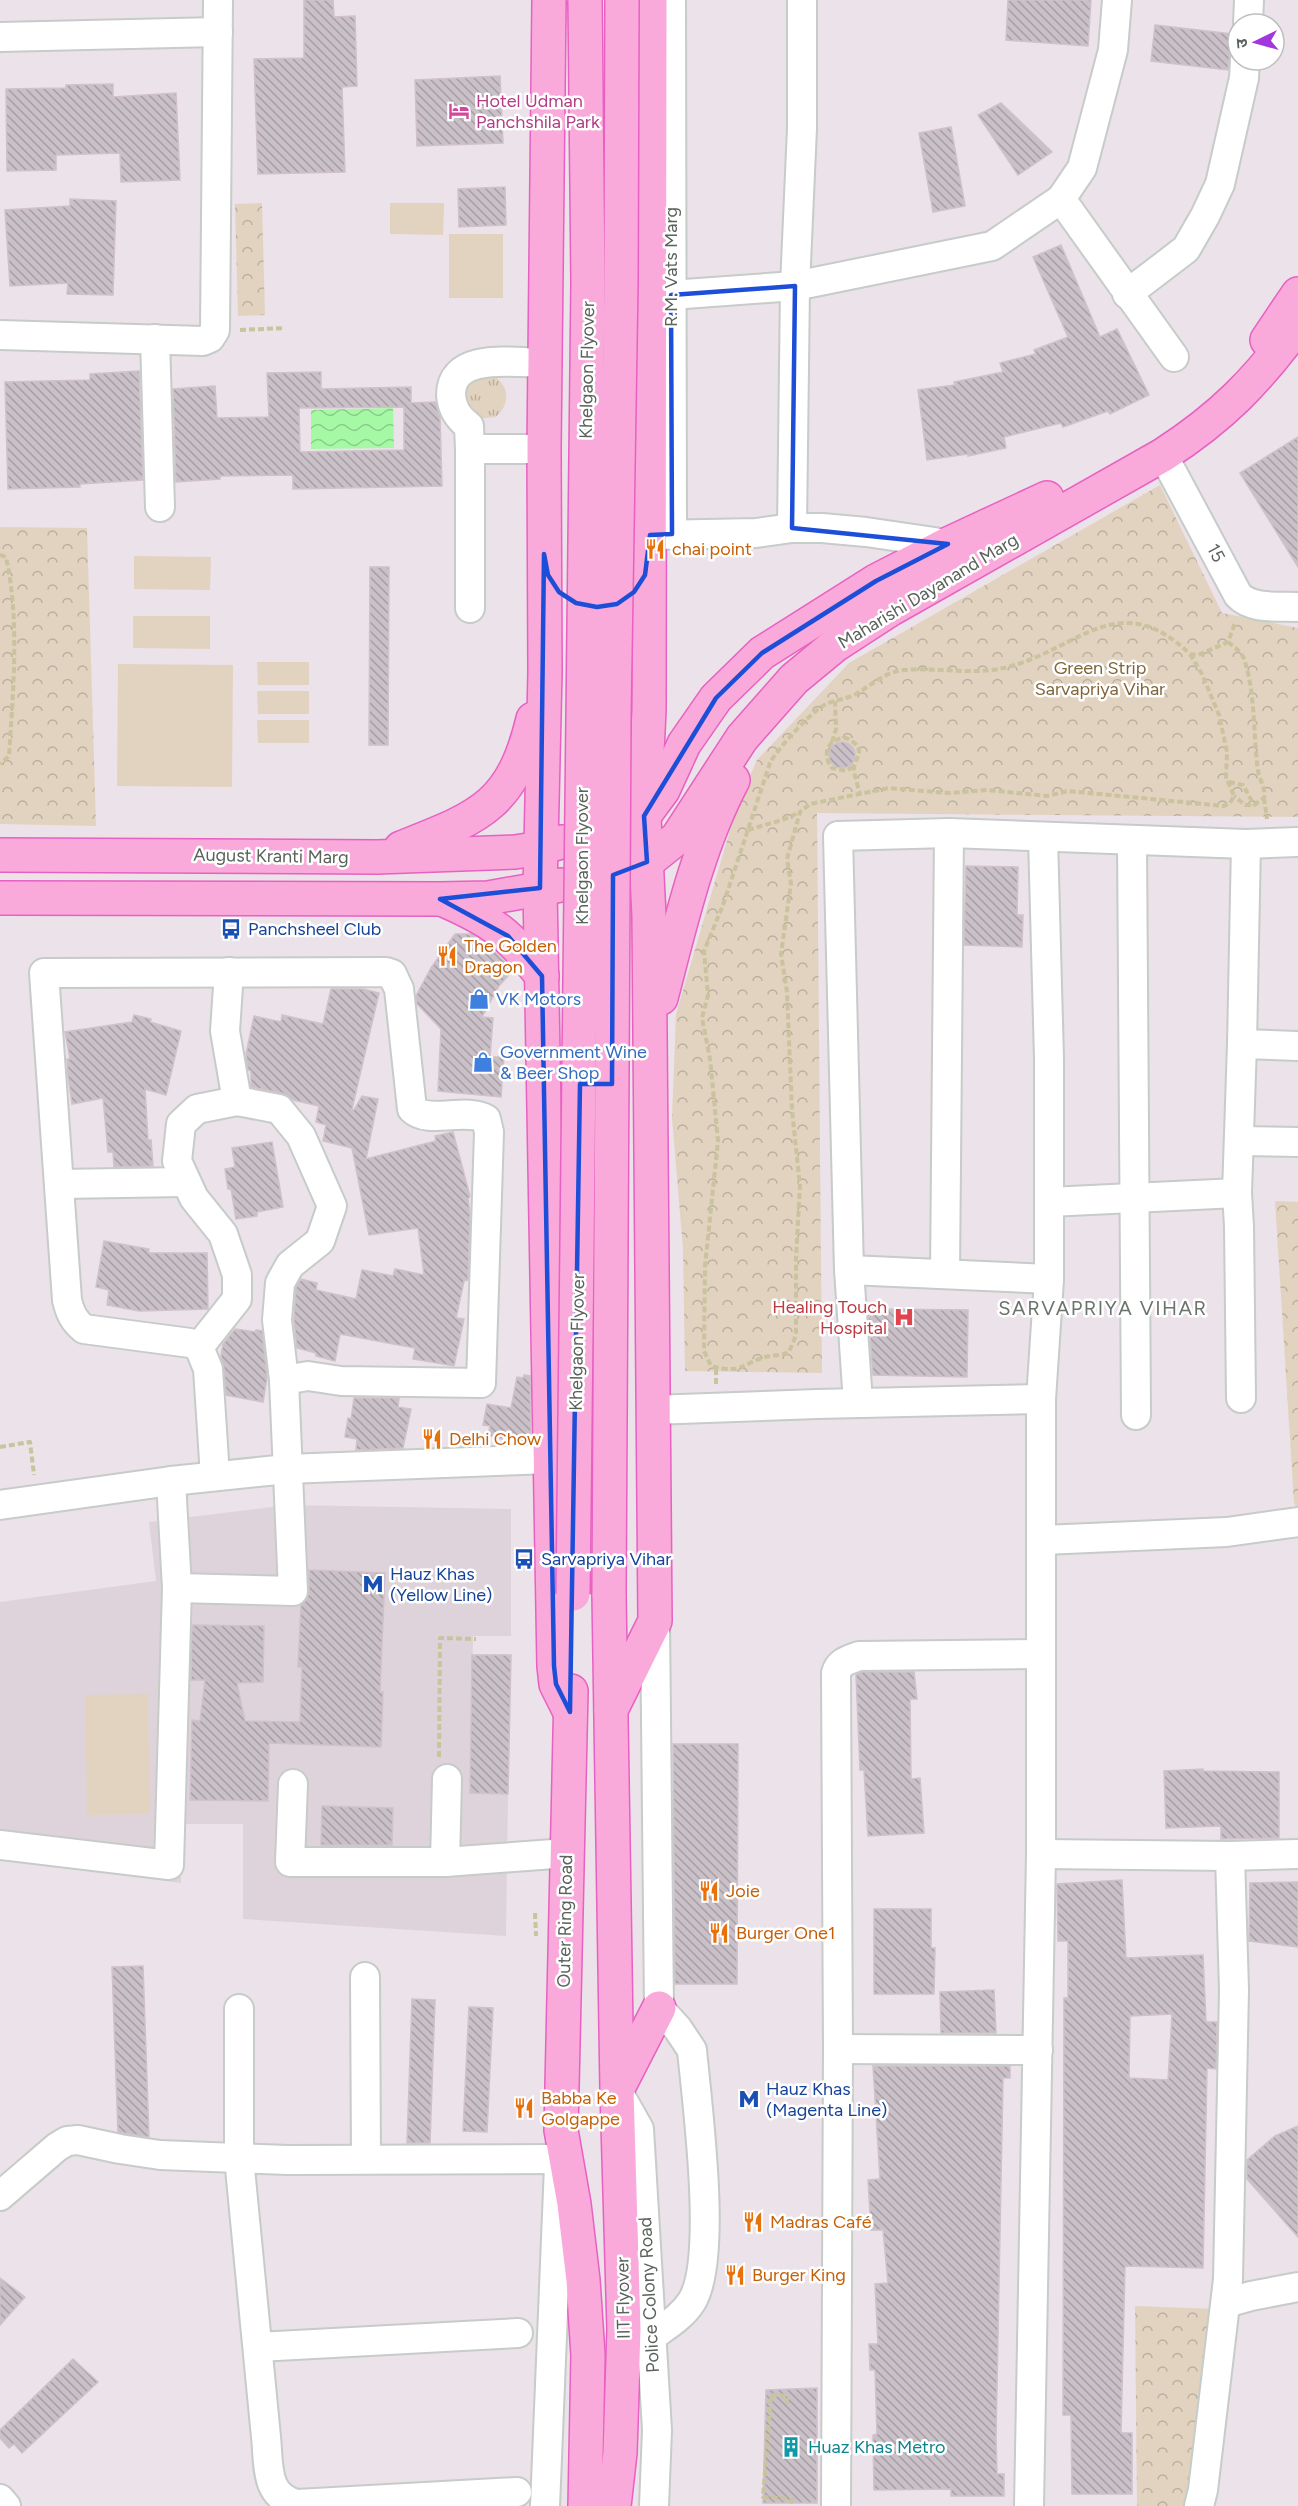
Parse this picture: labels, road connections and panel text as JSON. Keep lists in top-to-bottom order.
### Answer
{
  "streets": {
    "main road": [
      "Khelgaon Flyover",
      "Maharishi Dayanand Marg",
      "August Kranti Marg",
      "Outer Ring Road",
      "IIT Flyover"
    ],
    "street": ["R.M. Vats Marg", "15", "Police Colony Road"]
  },
  "crossings": [
    ["Khelgaon Flyover", "Outer Ring Road"],
    ["Maharishi Dayanand Marg", "August Kranti Marg"],
    ["Outer Ring Road", "IIT Flyover"],
    ["Police Colony Road", "IIT Flyover"]
  ],
  "districts": ["SARVAPRIYA VIHAR"],
  "parks": ["Green Strip Sarvapriya Vihar"],
  "places": {
    "hotel": ["Hotel Udman Panchshila Park"],
    "restaurant": [
      "chai point",
      "The Golden Dragon",
      "Delhi Chow",
      "Joie",
      "Burger One1",
      "Babba Ke Golgappe",
      "Madras Café",
      "Burger King"
    ],
    "bus stop": ["Panchsheel Club", "Sarvapriya Vihar"],
    "shop": ["VK Motors", "Government Wine & Beer Shop"],
    "hospital": ["Healing Touch Hospital"],
    "metro station": ["Hauz Khas (Yellow Line)", "Hauz Khas (Magenta Line)"],
    "building": ["Huaz Khas Metro"]
  },
  "north": "left"
}
